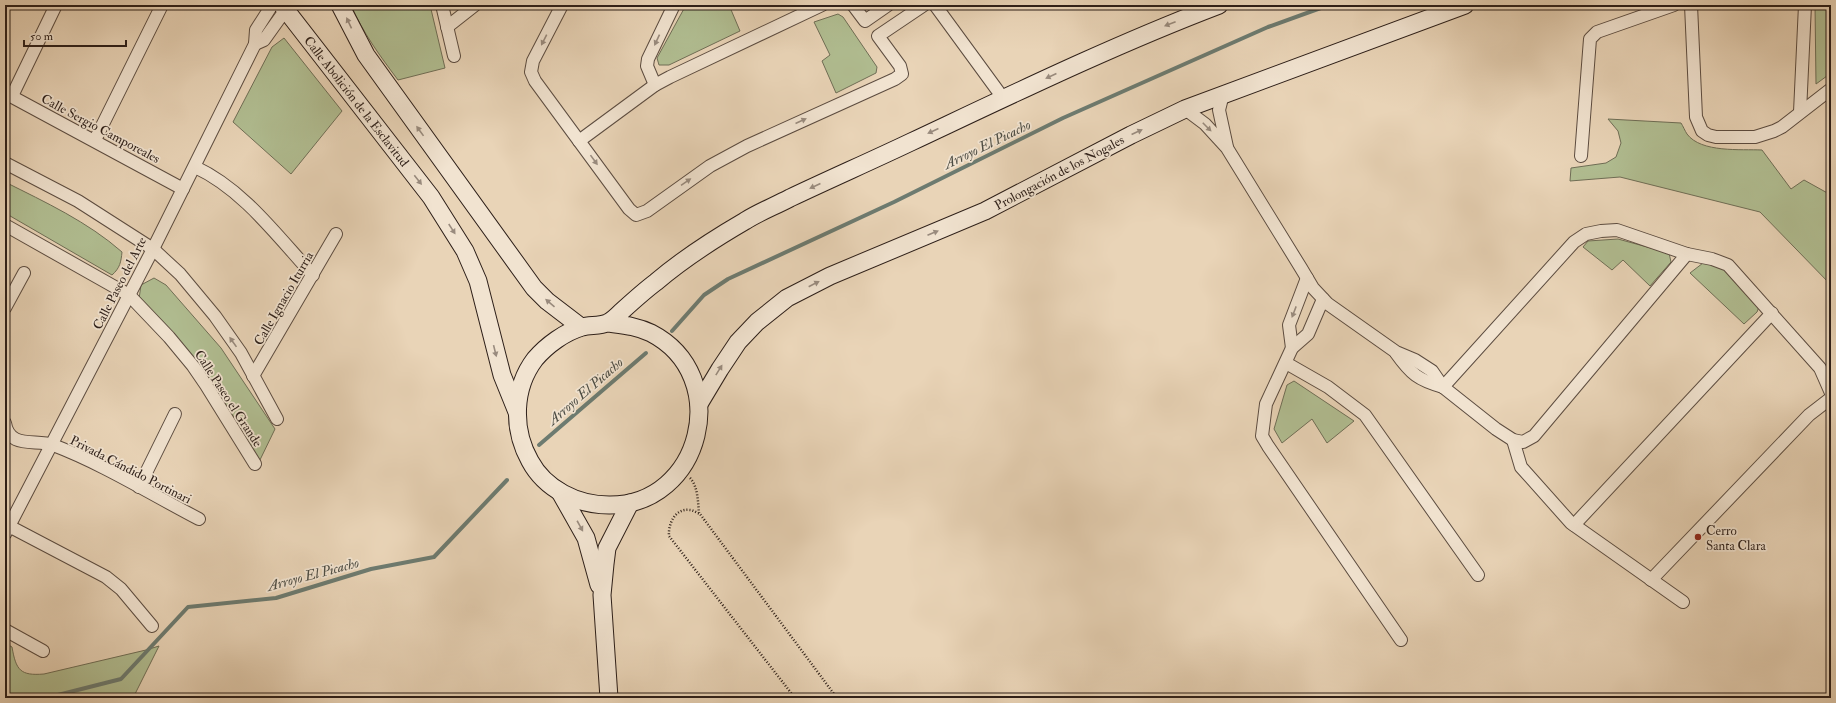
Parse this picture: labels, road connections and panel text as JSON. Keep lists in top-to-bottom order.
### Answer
{
  "streets": {
    "main road": ["Calle Abolición de la Esclavitud", "Prolongación de los Nogales"],
    "street": [
      "Calle Sergio Camporeales",
      "Calle Paseo del Arte",
      "Calle Ignacio Iturria",
      "Calle Paseo el Grande",
      "Privada Cándido Portinari"
    ]
  },
  "crossings": [
    ["Calle Abolición de la Esclavitud", "Prolongación de los Nogales"],
    ["Calle Abolición de la Esclavitud", "Calle Paseo del Arte"],
    ["Calle Sergio Camporeales", "Calle Paseo del Arte"],
    ["Calle Paseo del Arte", "Calle Paseo el Grande"],
    ["Calle Paseo del Arte", "Privada Cándido Portinari"]
  ],
  "water": ["Arroyo El Picacho"],
  "places": ["Cerro Santa Clara"],
  "scale_bar": "50 m"
}
